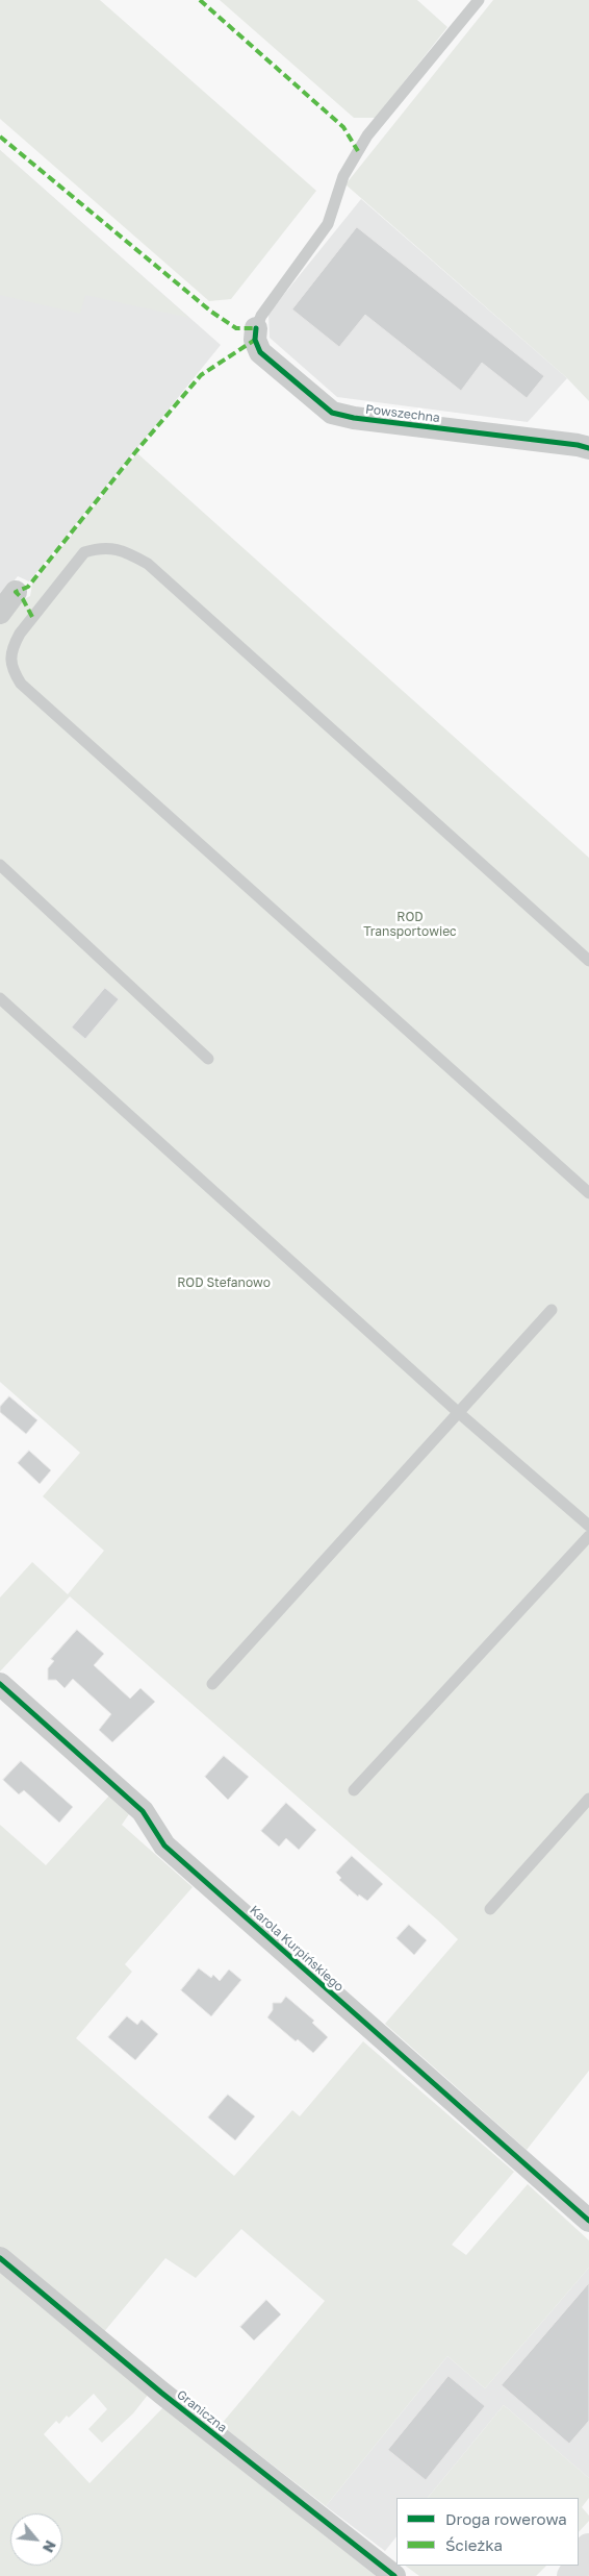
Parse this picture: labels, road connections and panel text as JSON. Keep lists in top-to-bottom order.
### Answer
{
  "streets": {
    "street": ["Powszechna", "Karola Kurpińskiego", "Graniczna"]
  },
  "parks": ["ROD Transportowiec", "ROD Stefanowo"],
  "legend": ["Droga rowerowa", "Ścieżka"],
  "north": "bottom right"
}
